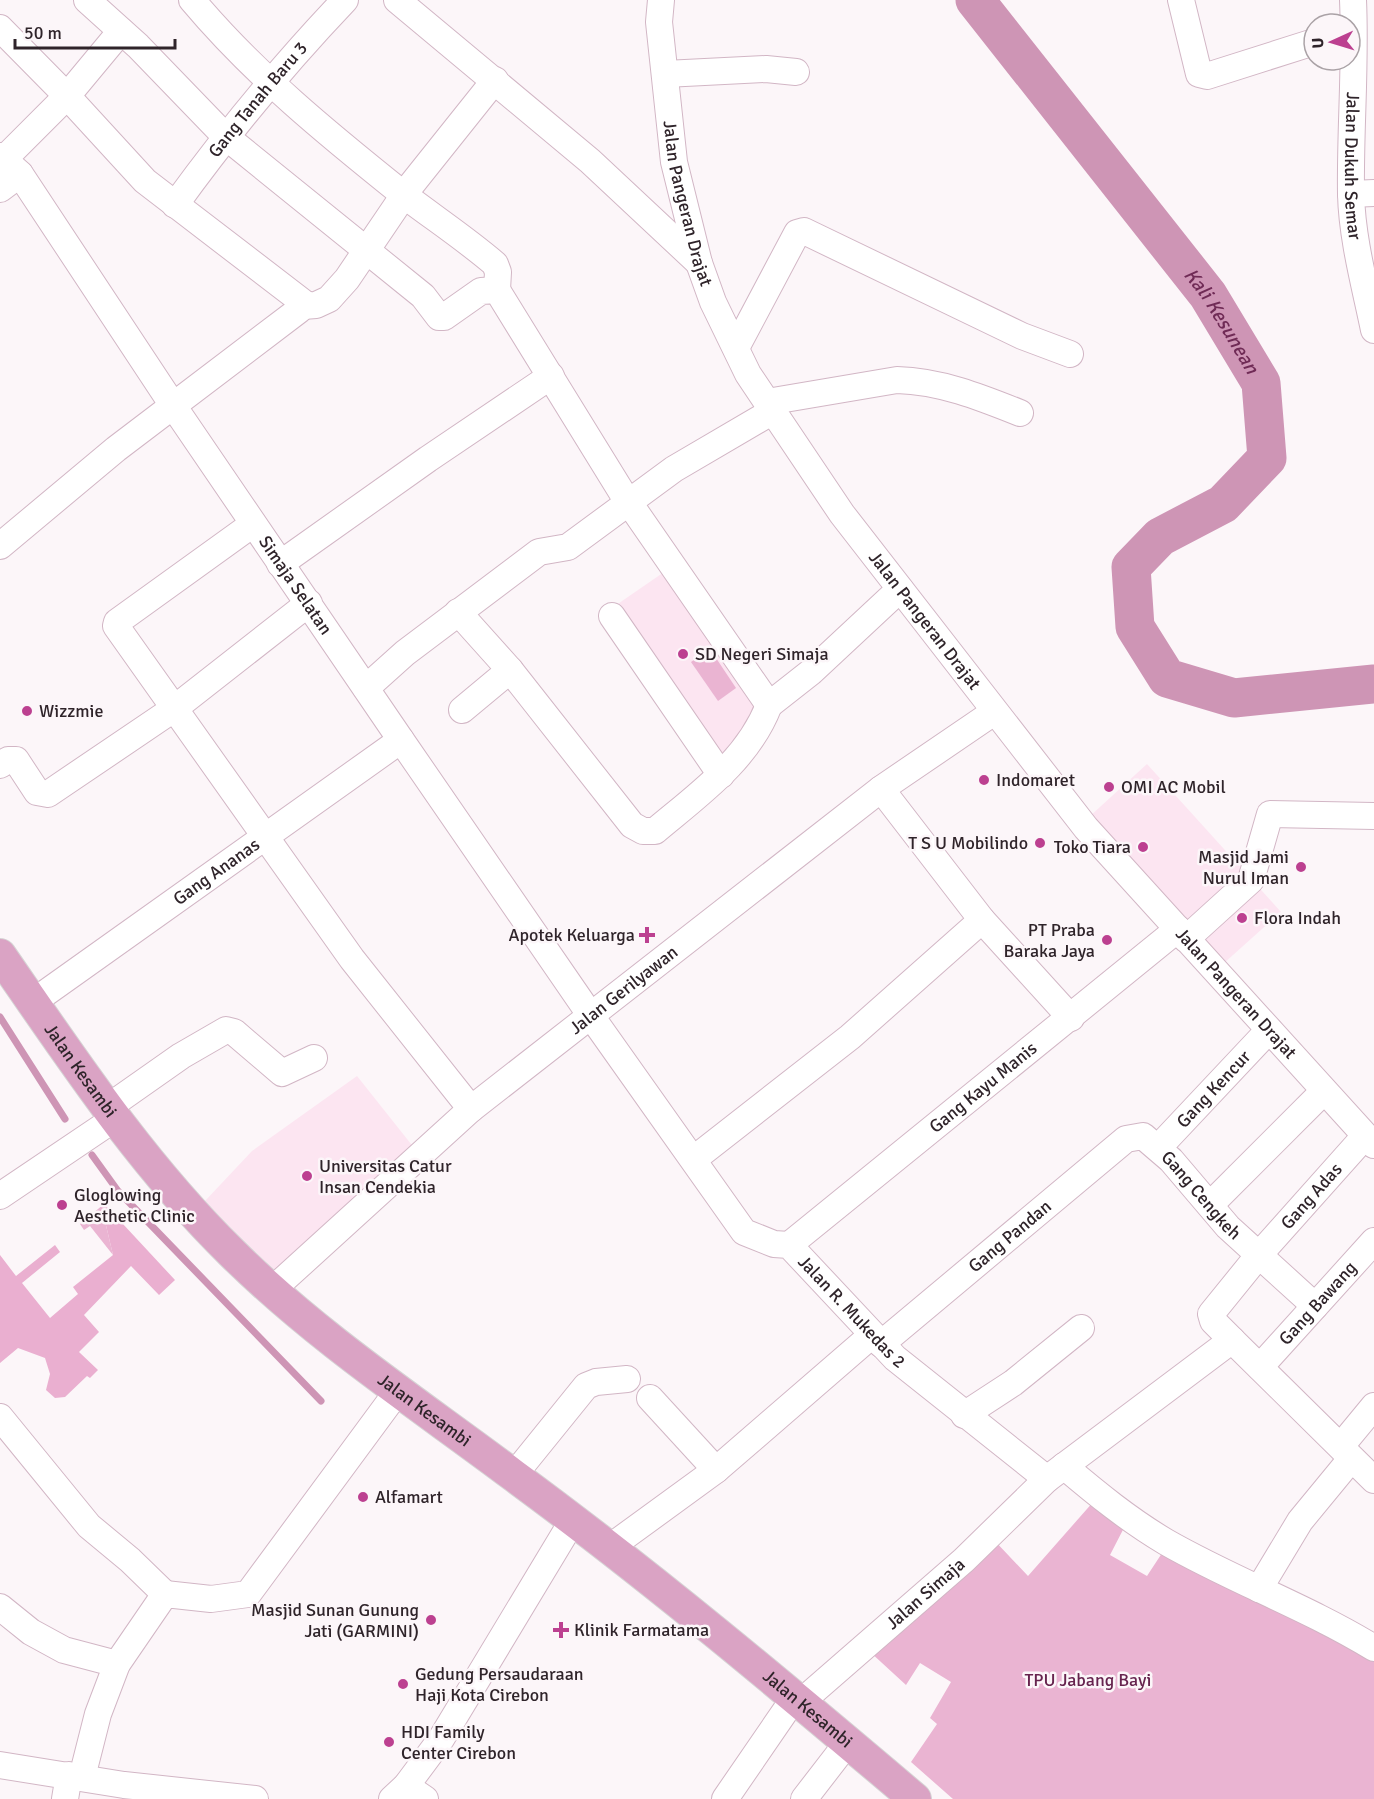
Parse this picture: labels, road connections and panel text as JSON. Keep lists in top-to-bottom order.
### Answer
{
  "streets": {
    "main road": ["Jalan Kesambi"],
    "street": [
      "Gang Tanah Baru 3",
      "Jalan Dukuh Semar",
      "Jalan Pangeran Drajat",
      "Simaja Selatan",
      "Gang Ananas",
      "Jalan Gerilyawan",
      "Gang Kayu Manis",
      "Gang Kencur",
      "Gang Cengkeh",
      "Gang Adas",
      "Gang Pandan",
      "Gang Bawang",
      "Jalan R. Mukedas 2",
      "Jalan Simaja"
    ]
  },
  "crossings": [
    ["Jalan Pangeran Drajat", "Jalan Gerilyawan"],
    ["Jalan Pangeran Drajat", "Gang Kayu Manis"],
    ["Jalan Pangeran Drajat", "Gang Kencur"],
    ["Jalan Pangeran Drajat", "Gang Adas"],
    ["Simaja Selatan", "Gang Ananas"],
    ["Simaja Selatan", "Jalan Gerilyawan"],
    ["Simaja Selatan", "Jalan R. Mukedas 2"],
    ["Gang Ananas", "Jalan Kesambi"],
    ["Jalan Gerilyawan", "Jalan Kesambi"],
    ["Jalan Gerilyawan", "Jalan R. Mukedas 2"],
    ["Jalan Kesambi", "Gang Pandan"],
    ["Jalan Kesambi", "Jalan Simaja"],
    ["Gang Kayu Manis", "Jalan R. Mukedas 2"],
    ["Gang Kencur", "Gang Cengkeh"],
    ["Gang Kencur", "Gang Pandan"],
    ["Gang Cengkeh", "Gang Adas"],
    ["Gang Cengkeh", "Gang Pandan"],
    ["Gang Cengkeh", "Gang Bawang"],
    ["Gang Adas", "Jalan Simaja"],
    ["Gang Pandan", "Jalan R. Mukedas 2"],
    ["Jalan R. Mukedas 2", "Jalan Simaja"]
  ],
  "water": ["Kali Kesunean"],
  "parks": ["TPU Jabang Bayi"],
  "places": {
    "other": [
      "SD Negeri Simaja",
      "Wizzmie",
      "Indomaret",
      "OMI AC Mobil",
      "T S U Mobilindo",
      "Toko Tiara",
      "Masjid Jami Nurul Iman",
      "Flora Indah",
      "PT Praba Baraka Jaya",
      "Universitas Catur Insan Cendekia",
      "Gloglowing Aesthetic Clinic",
      "Alfamart",
      "Masjid Sunan Gunung Jati (GARMINI)",
      "Gedung Persaudaraan Haji Kota Cirebon",
      "HDI Family Center Cirebon"
    ],
    "health": ["Apotek Keluarga", "Klinik Farmatama"]
  },
  "scale_bar": "50 m",
  "north": "left"
}
